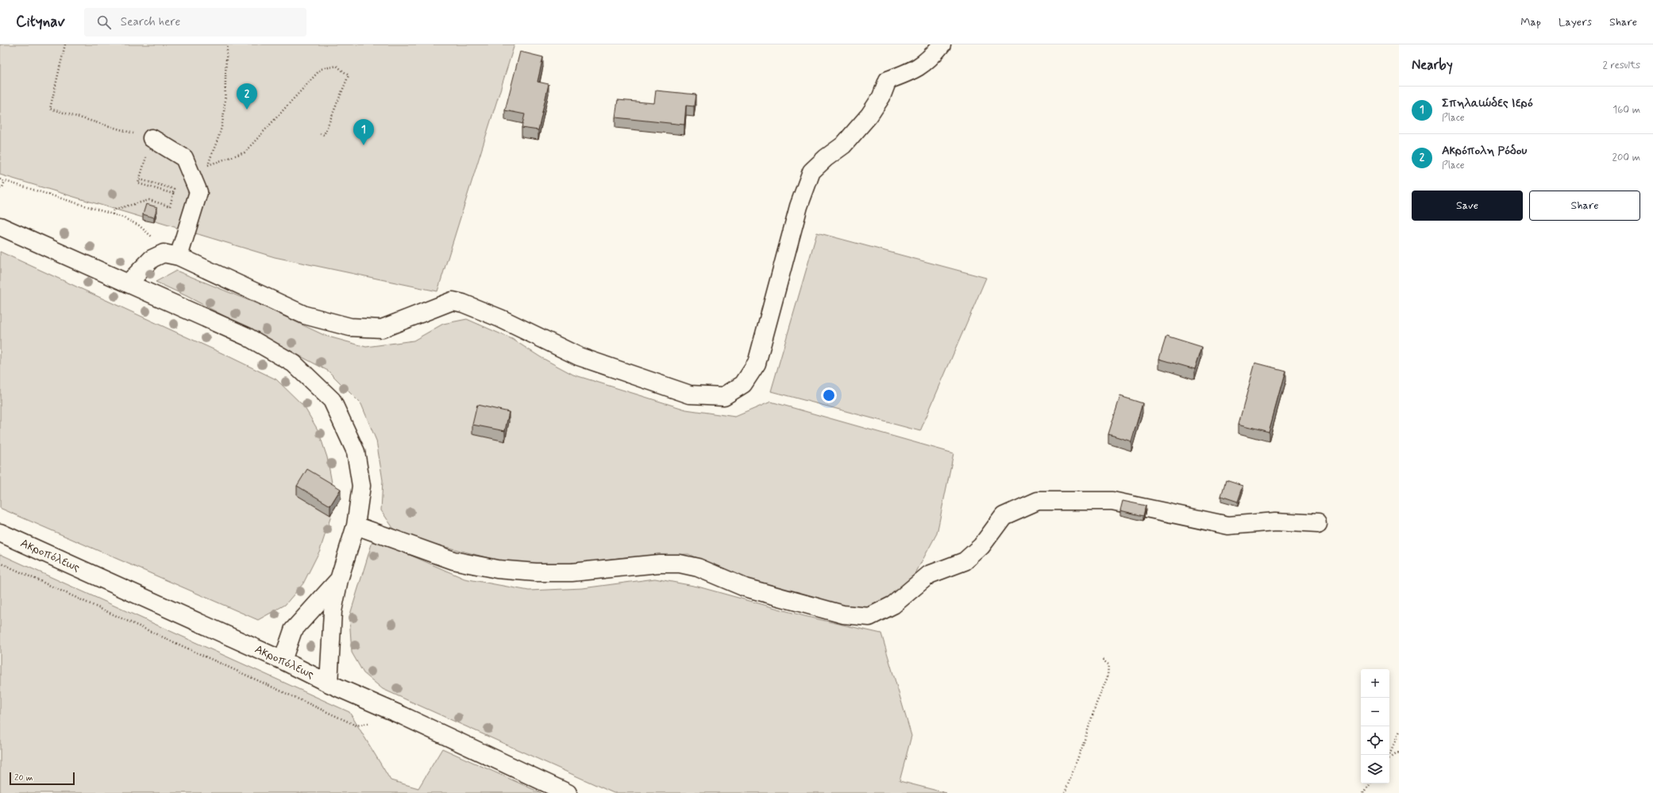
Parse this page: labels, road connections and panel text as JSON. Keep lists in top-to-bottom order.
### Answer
{
  "streets": {
    "street": ["Ακροπόλεως"]
  },
  "scale_bar": "20 m",
  "page": {
    "header": "Citynav",
    "search": "Search here",
    "nav": ["Map", "Layers", "Share"],
    "heading": ["Nearby", "2 results"],
    "pins": ["2", "1"],
    "list": [
      {
        "mark": "1",
        "name": "Σπηλαιώδες Ιερό",
        "note": "Place",
        "value": "160 m"
      },
      {
        "mark": "2",
        "name": "Ακρόπολη Ρόδου",
        "note": "Place",
        "value": "200 m"
      }
    ],
    "buttons": ["Save", "Share"],
    "map_buttons": ["+", "−"],
    "scale": "20 m"
  }
}
